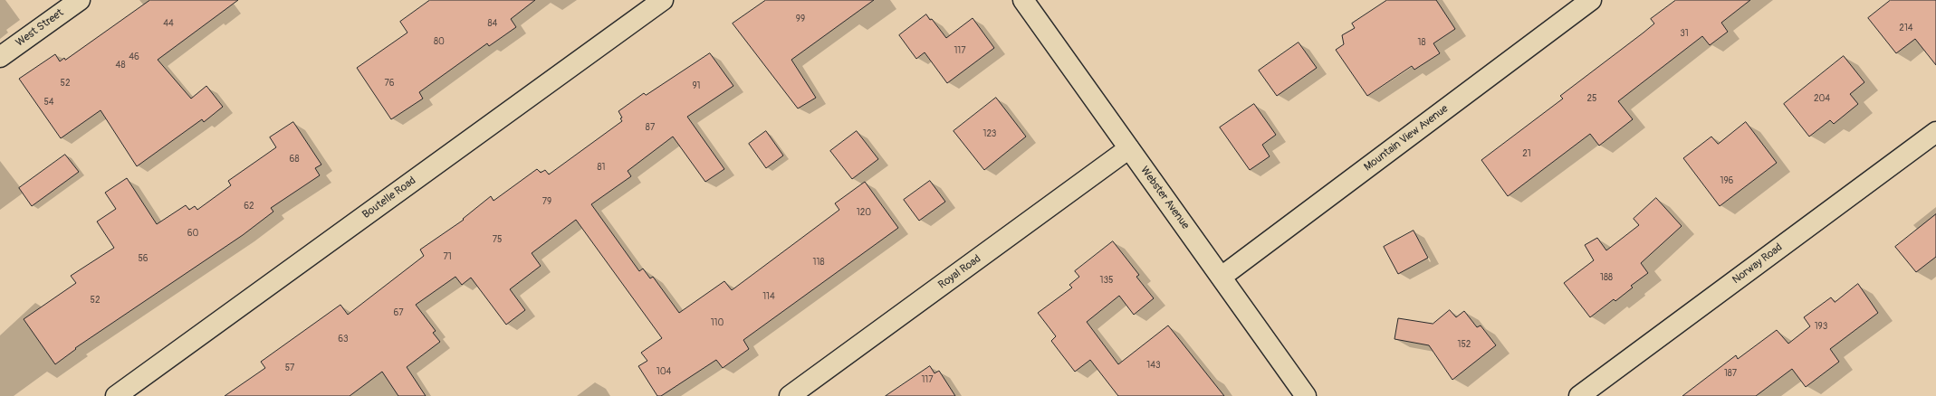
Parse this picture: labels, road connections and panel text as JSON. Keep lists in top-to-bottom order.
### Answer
{
  "streets": {
    "street": [
      "West Street",
      "Mountain View Avenue",
      "Boutelle Road",
      "Webster Avenue",
      "Norway Road",
      "Royal Road"
    ]
  },
  "crossings": [
    ["Mountain View Avenue", "Webster Avenue"],
    ["Webster Avenue", "Royal Road"]
  ],
  "house_numbers": [
    "99",
    "44",
    "84",
    "214",
    "31",
    "80",
    "18",
    "117",
    "46",
    "48",
    "52",
    "76",
    "91",
    "25",
    "204",
    "54",
    "87",
    "123",
    "21",
    "68",
    "81",
    "196",
    "79",
    "62",
    "120",
    "60",
    "75",
    "71",
    "56",
    "118",
    "188",
    "135",
    "114",
    "52",
    "67",
    "110",
    "193",
    "63",
    "152",
    "143",
    "57",
    "104",
    "187",
    "117"
  ]
}
